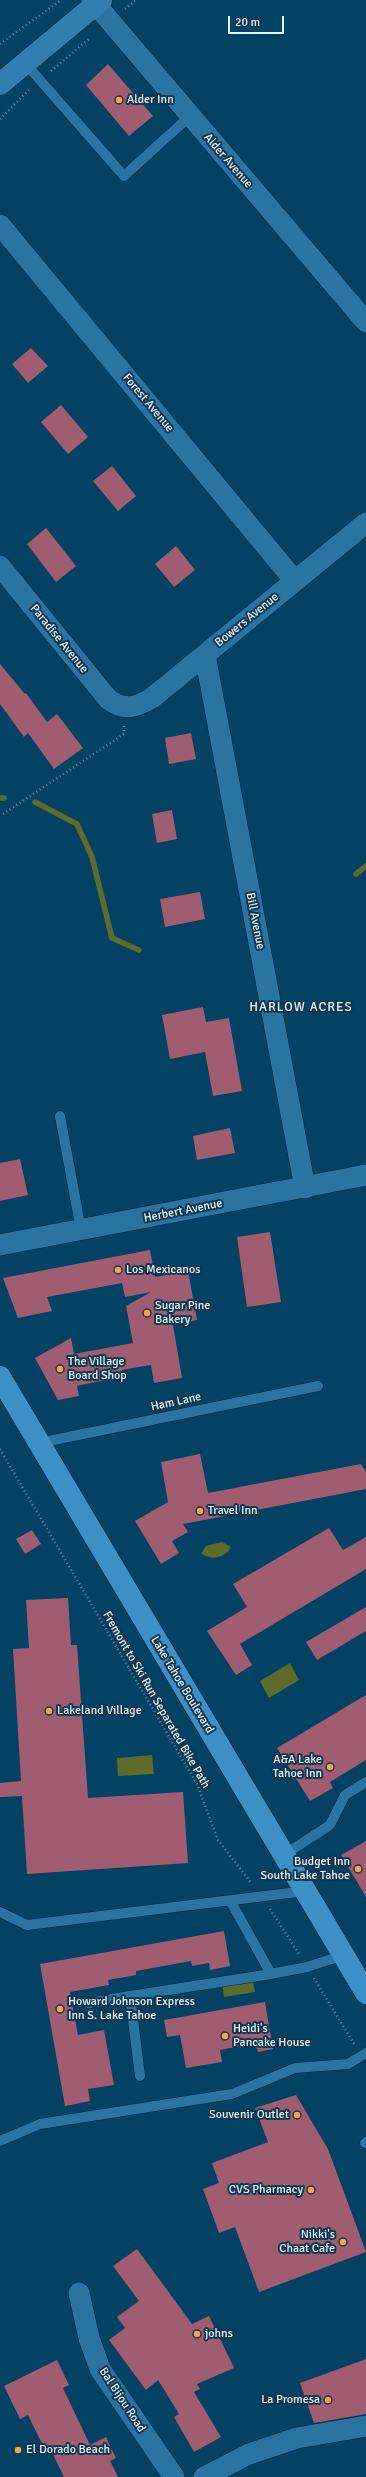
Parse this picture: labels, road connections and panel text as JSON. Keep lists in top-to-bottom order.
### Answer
{
  "streets": {
    "highway": ["Lake Tahoe Boulevard"],
    "street": [
      "Alder Avenue",
      "Forest Avenue",
      "Bowers Avenue",
      "Paradise Avenue",
      "Bill Avenue",
      "Herbert Avenue",
      "Bal Bijou Road"
    ],
    "lane": ["Ham Lane"],
    "path": ["Fremont to Ski Run Separated Bike Path"]
  },
  "crossings": [
    ["Forest Avenue", "Bowers Avenue"],
    ["Bowers Avenue", "Paradise Avenue"],
    ["Bowers Avenue", "Bill Avenue"],
    ["Bill Avenue", "Herbert Avenue"],
    ["Ham Lane", "Lake Tahoe Boulevard"]
  ],
  "districts": ["HARLOW ACRES"],
  "places": [
    "Alder Inn",
    "Los Mexicanos",
    "Sugar Pine Bakery",
    "The Village Board Shop",
    "Travel Inn",
    "Lakeland Village",
    "A&A Lake Tahoe Inn",
    "Budget Inn South Lake Tahoe",
    "Howard Johnson Express Inn S. Lake Tahoe",
    "Heidi's Pancake House",
    "Souvenir Outlet",
    "CVS Pharmacy",
    "Nikki's Chaat Cafe",
    "johns",
    "La Promesa",
    "El Dorado Beach"
  ],
  "scale_bar": "20 m"
}
